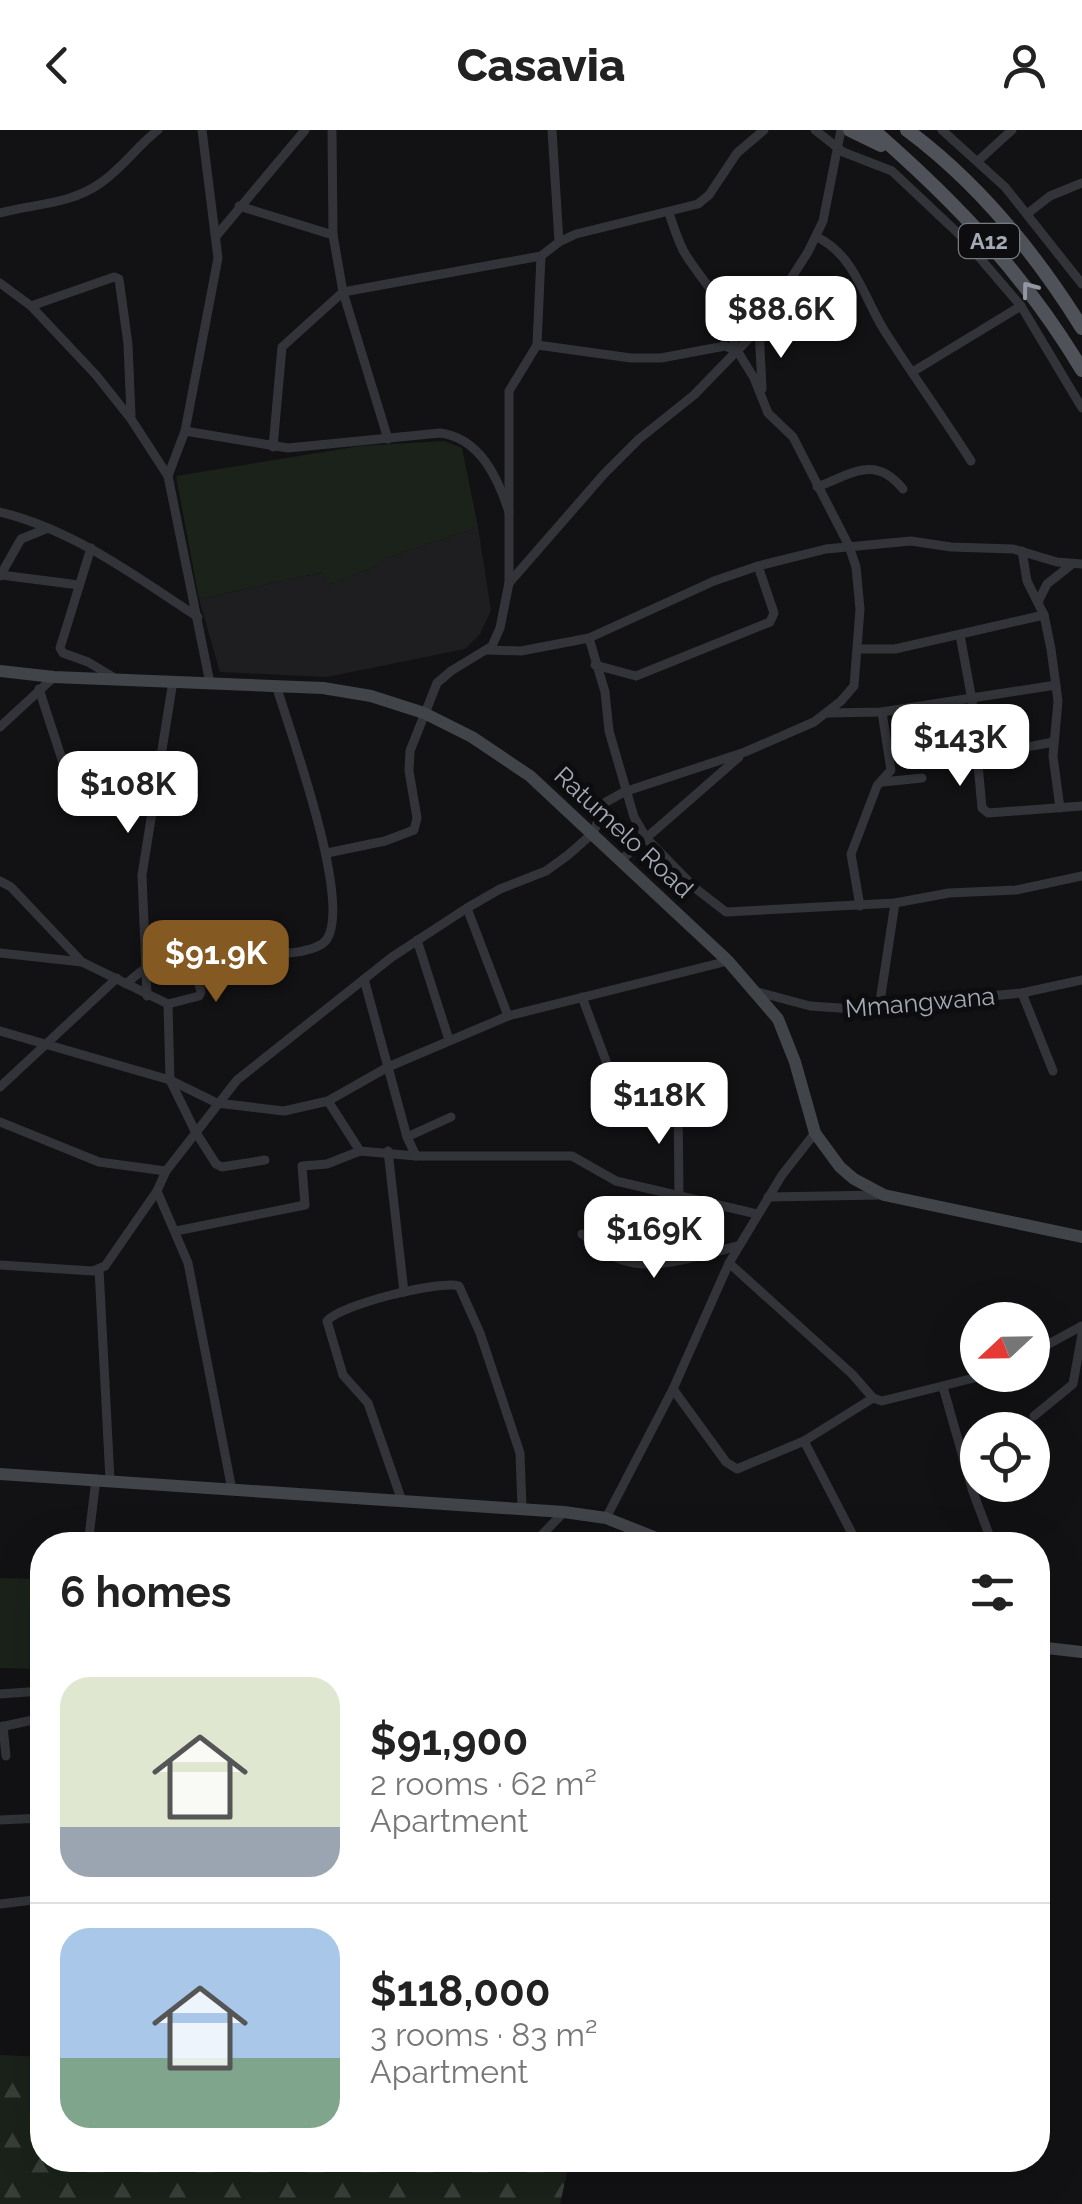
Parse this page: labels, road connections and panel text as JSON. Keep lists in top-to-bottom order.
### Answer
{
  "streets": {
    "main road": ["A12"],
    "street": ["Ratumelo Road", "Mmangwana"]
  },
  "crossings": [
    ["Ratumelo Road", "Mmangwana"]
  ],
  "north": "left",
  "page": {
    "header": "Casavia",
    "price": [
      "$88.6K",
      "$143K",
      "$108K",
      "$91.9K",
      "$118K",
      "$169K"
    ],
    "heading": "6 homes",
    "list": [
      {
        "name": "$91,900",
        "note": "2 rooms · 62 m² · Apartment"
      },
      {
        "name": "$118,000",
        "note": "3 rooms · 83 m² · Apartment"
      }
    ]
  }
}
